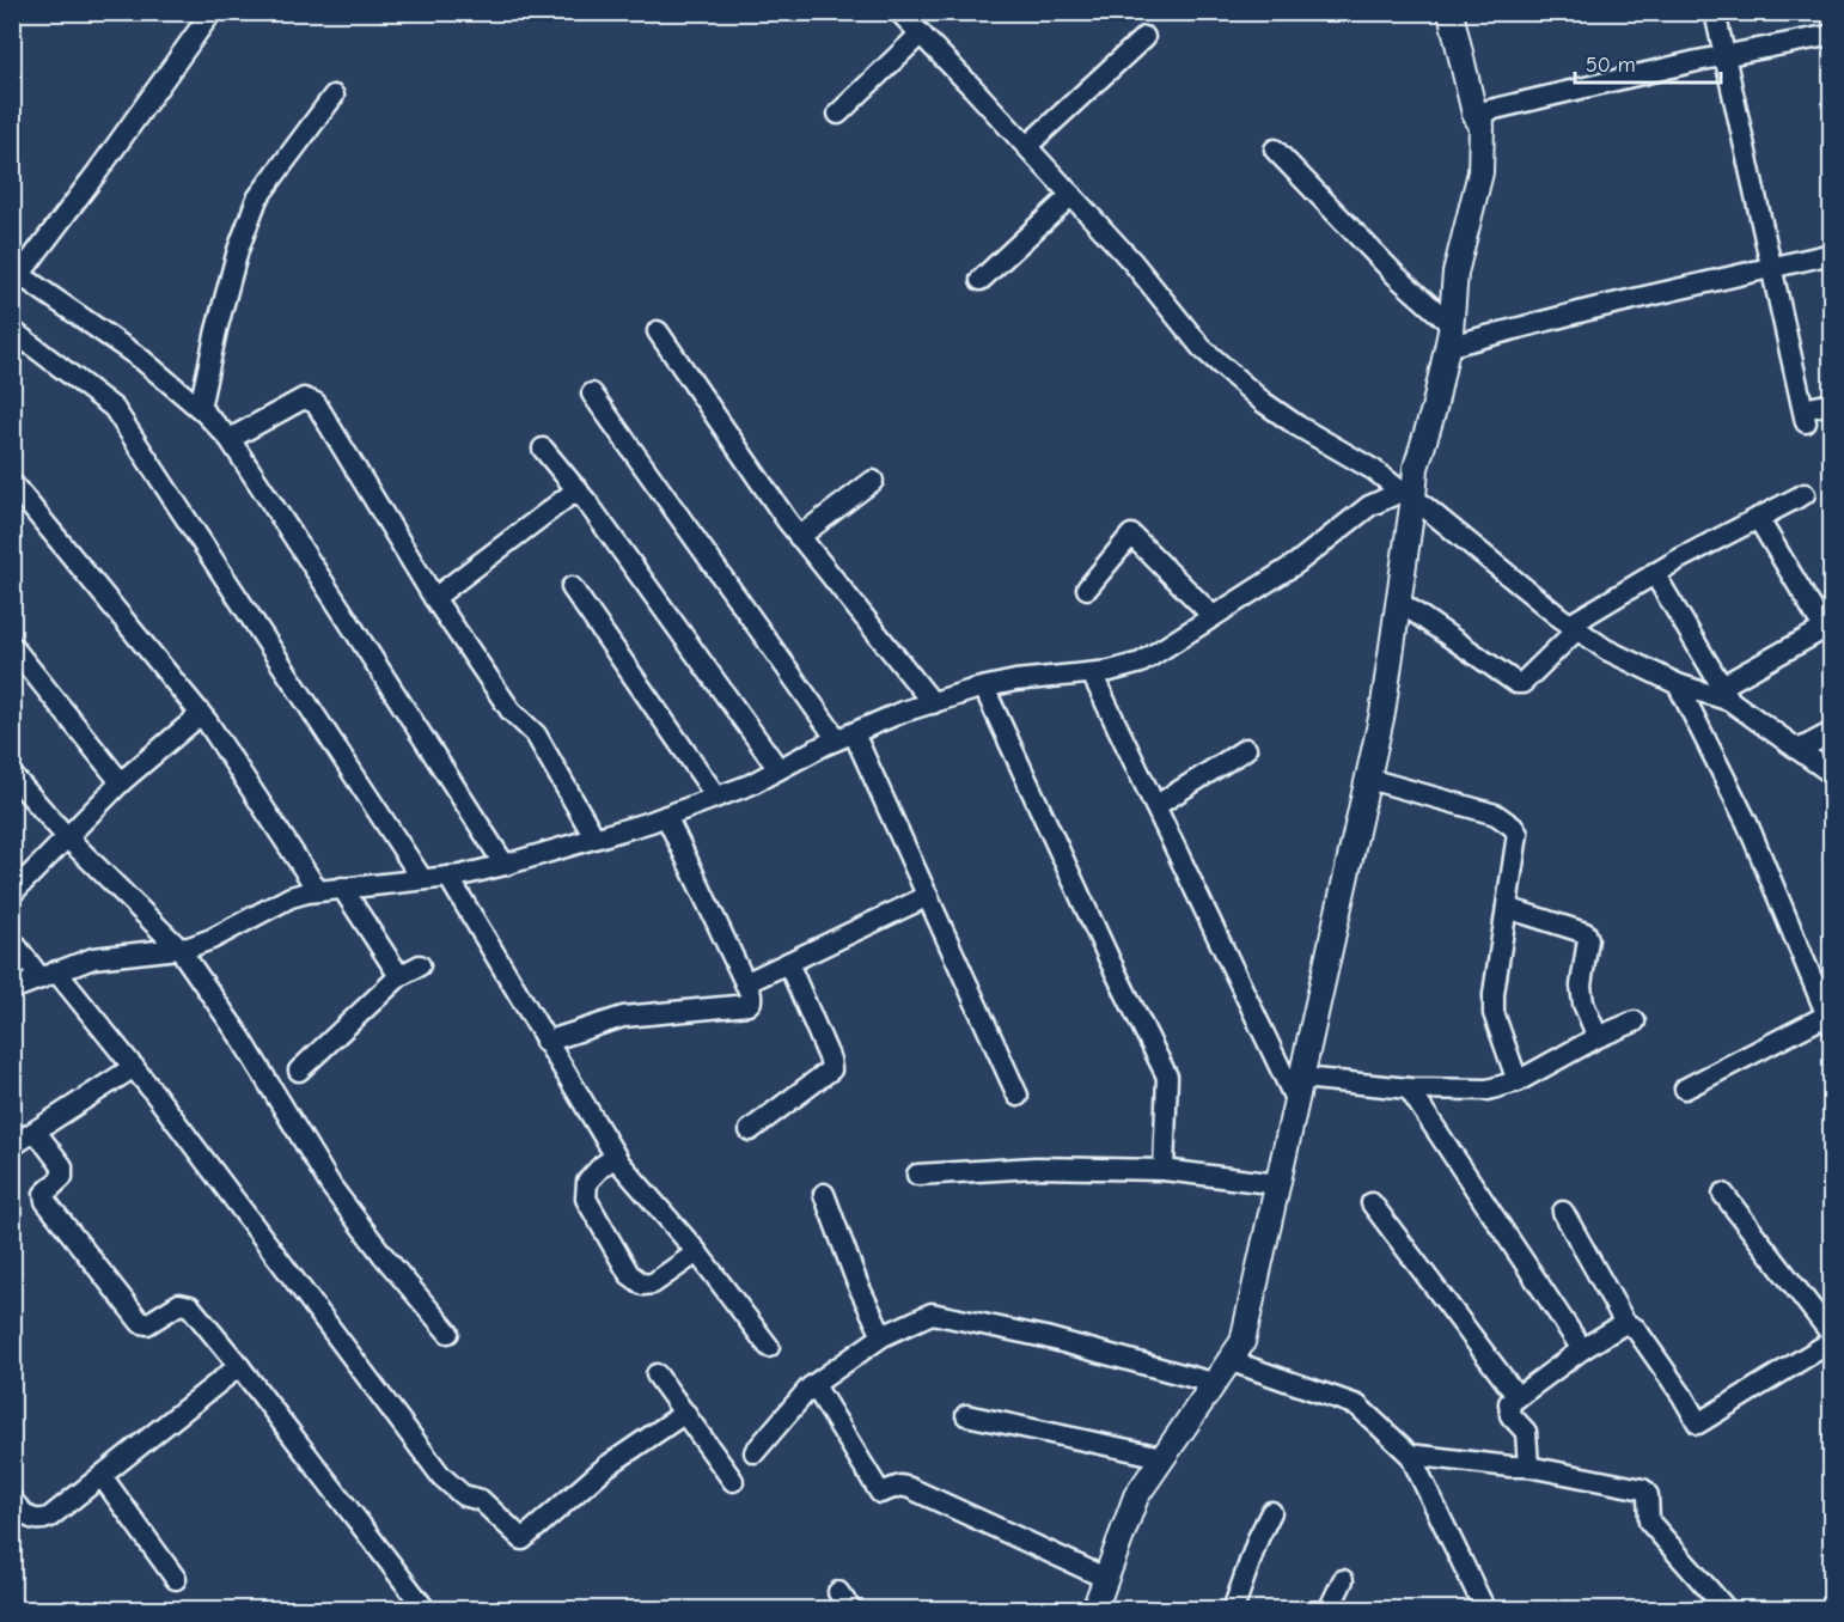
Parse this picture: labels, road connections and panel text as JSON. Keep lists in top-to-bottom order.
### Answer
{
  "scale_bar": "50 m"
}
